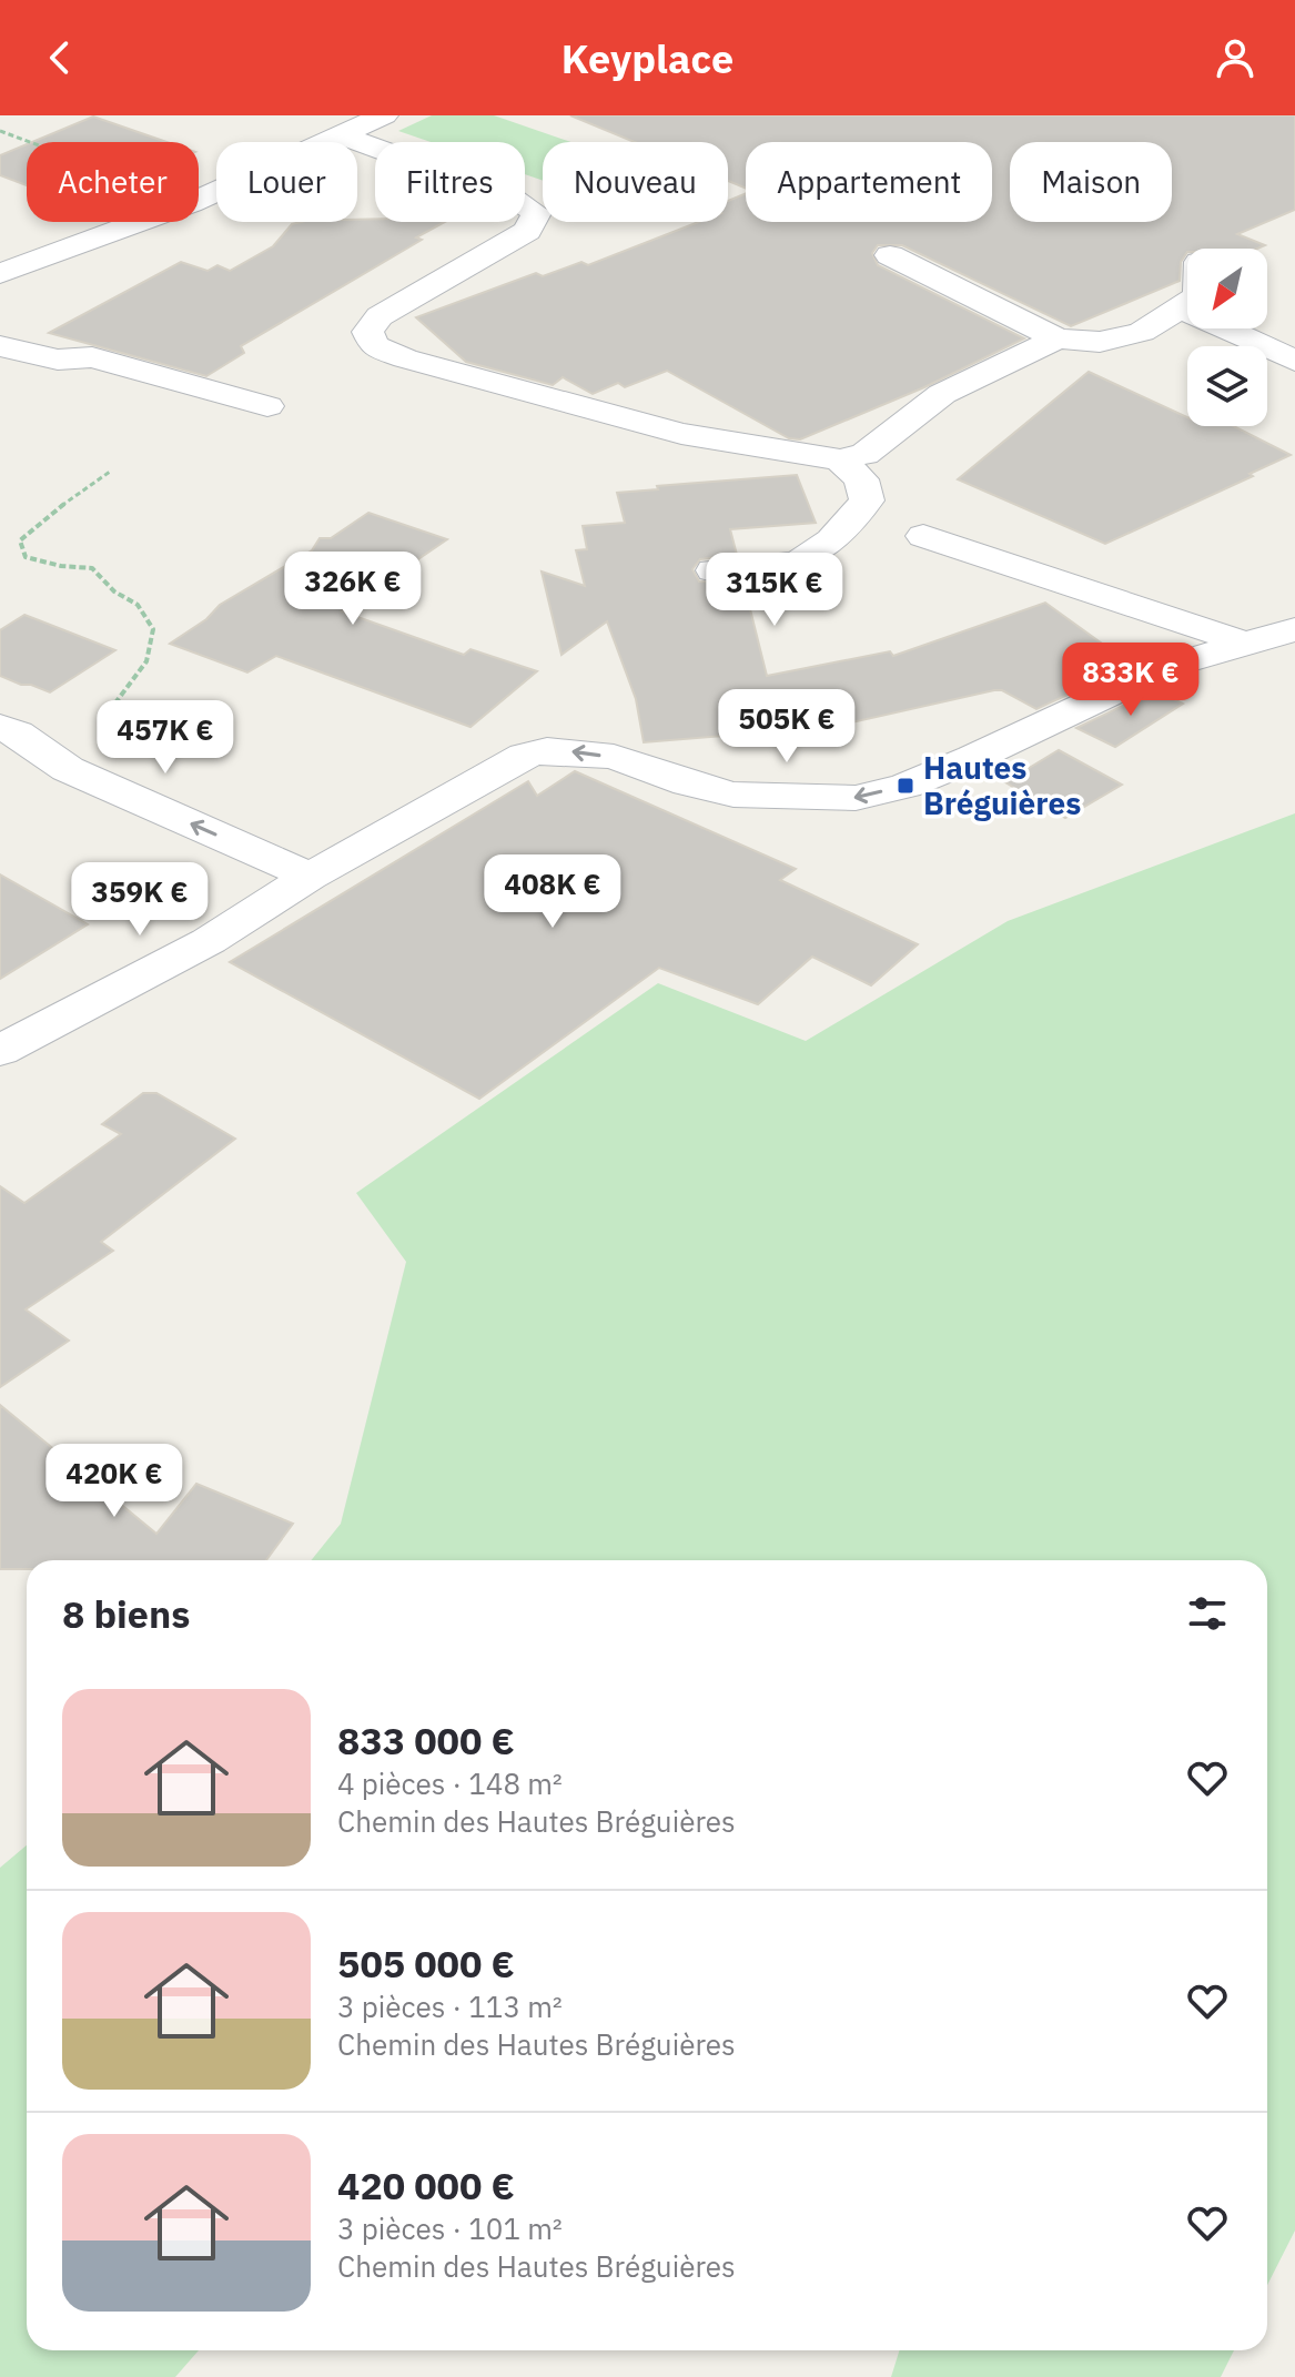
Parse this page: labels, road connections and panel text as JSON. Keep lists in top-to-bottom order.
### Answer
{
  "places": {
    "transit": ["Hautes Bréguières"]
  },
  "north": "bottom left",
  "page": {
    "header": "Keyplace",
    "chip": [
      "Acheter",
      "Louer",
      "Filtres",
      "Nouveau",
      "Appartement",
      "Maison"
    ],
    "price": [
      "326K €",
      "315K €",
      "833K €",
      "505K €",
      "457K €",
      "408K €",
      "359K €",
      "420K €"
    ],
    "heading": "8 biens",
    "list": [
      {
        "name": "833 000 €",
        "note": "4 pièces · 148 m² · Chemin des Hautes Bréguières"
      },
      {
        "name": "505 000 €",
        "note": "3 pièces · 113 m² · Chemin des Hautes Bréguières"
      },
      {
        "name": "420 000 €",
        "note": "3 pièces · 101 m² · Chemin des Hautes Bréguières"
      }
    ]
  }
}
